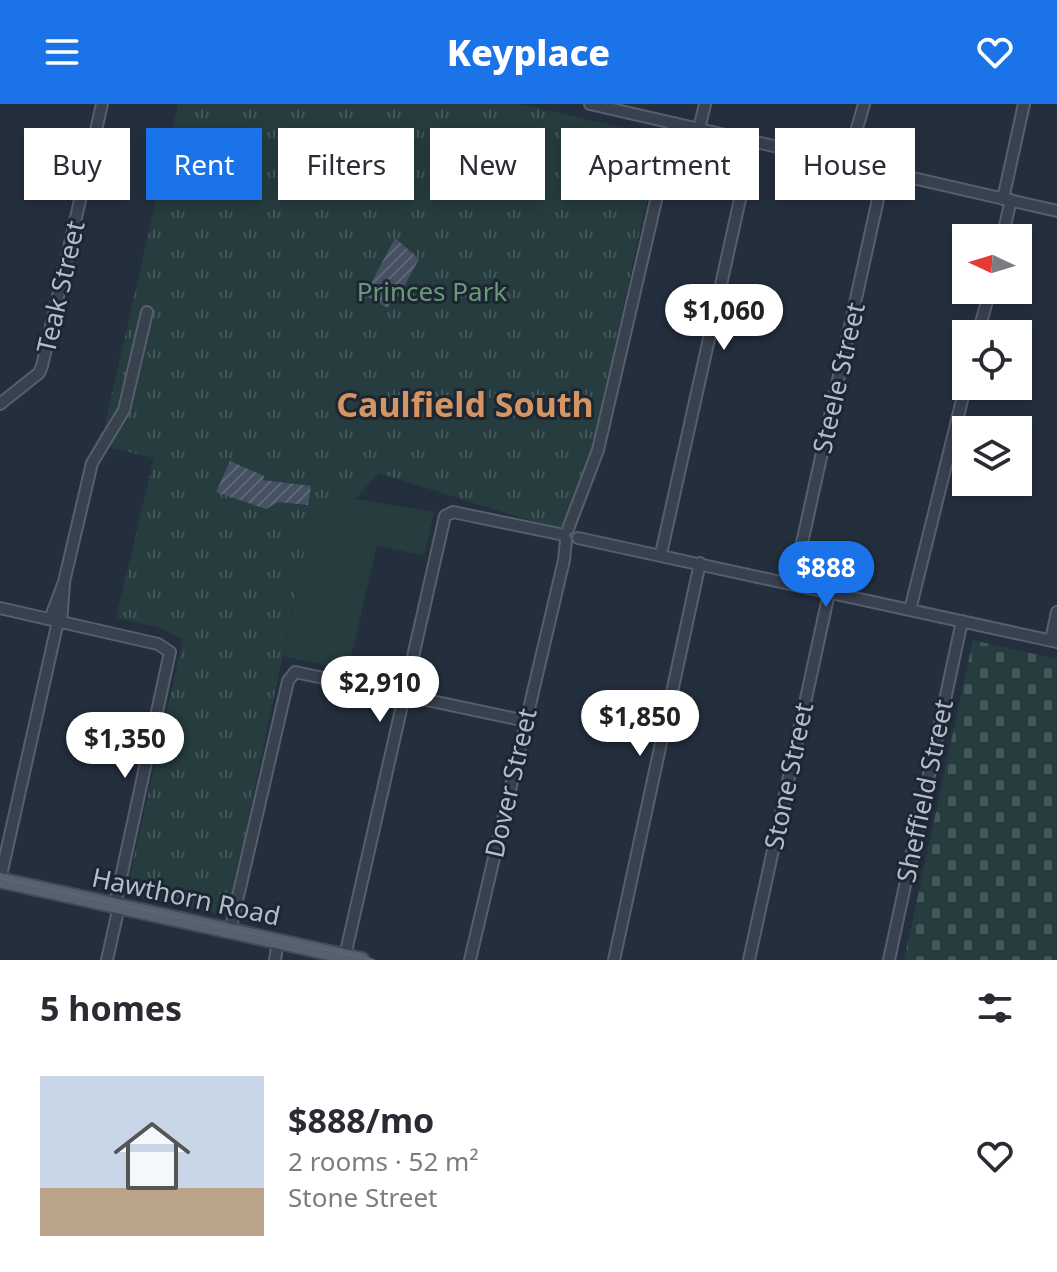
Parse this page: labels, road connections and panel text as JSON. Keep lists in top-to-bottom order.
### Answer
{
  "streets": {
    "main road": ["Hawthorn Road"],
    "street": [
      "Teak Street",
      "Steele Street",
      "Stone Street",
      "Dover Street",
      "Sheffield Street"
    ]
  },
  "districts": ["Caulfield South"],
  "parks": ["Princes Park"],
  "north": "left",
  "page": {
    "header": "Keyplace",
    "chip": [
      "Buy",
      "Rent",
      "Filters",
      "New",
      "Apartment",
      "House"
    ],
    "price": [
      "$1,060",
      "$888",
      "$2,910",
      "$1,850",
      "$1,350"
    ],
    "heading": "5 homes",
    "list": [
      {
        "name": "$888/mo",
        "note": "2 rooms · 52 m² · Stone Street"
      }
    ]
  }
}
